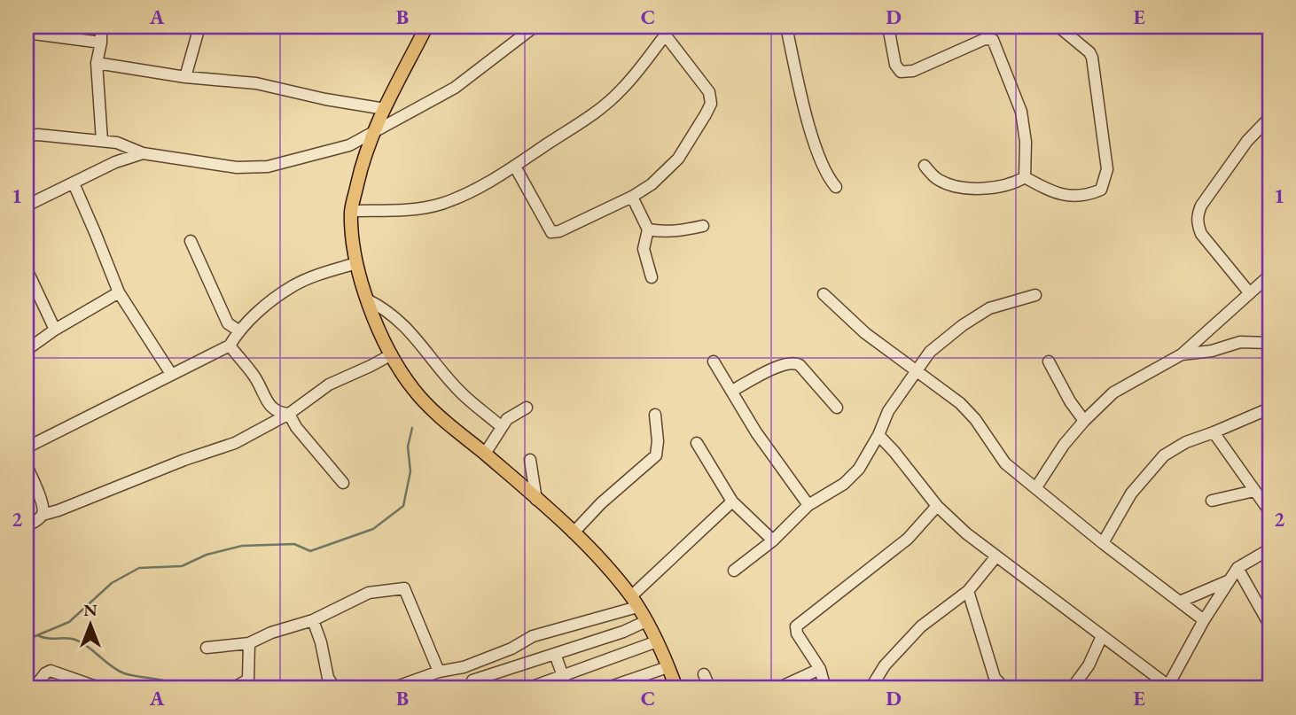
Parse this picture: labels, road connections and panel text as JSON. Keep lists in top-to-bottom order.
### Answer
{
  "north": "top",
  "grid": {
    "columns": [
      "A",
      "B",
      "C",
      "D",
      "E"
    ],
    "rows": ["1", "2"]
  }
}
